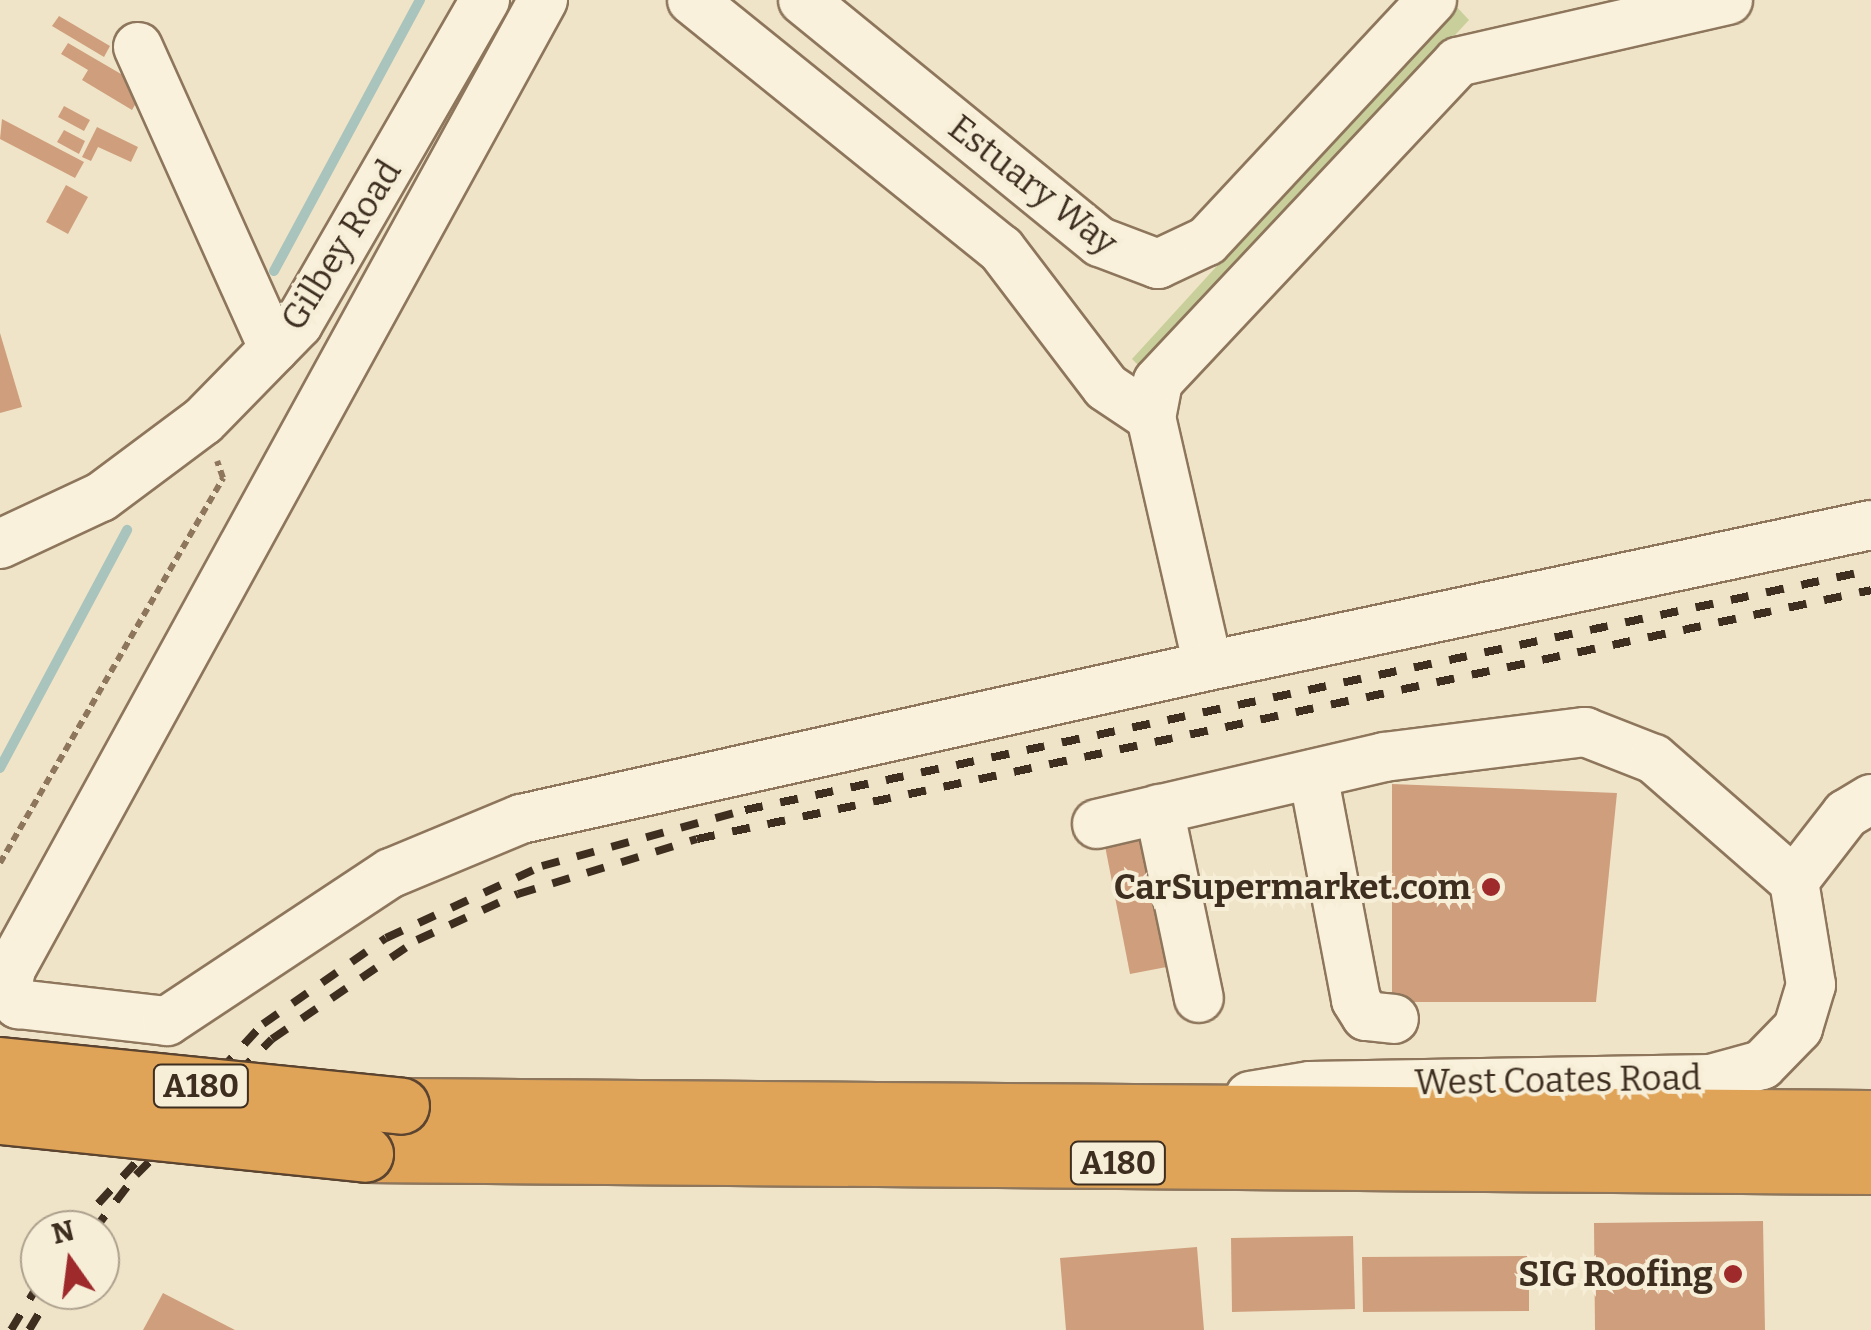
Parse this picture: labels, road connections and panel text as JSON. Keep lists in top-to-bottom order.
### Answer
{
  "streets": {
    "highway": ["A180"],
    "street": ["Estuary Way", "Gilbey Road", "West Coates Road"]
  },
  "crossings": [
    ["West Coates Road", "A180"]
  ],
  "places": ["CarSupermarket.com", "SIG Roofing"],
  "north": "top"
}
